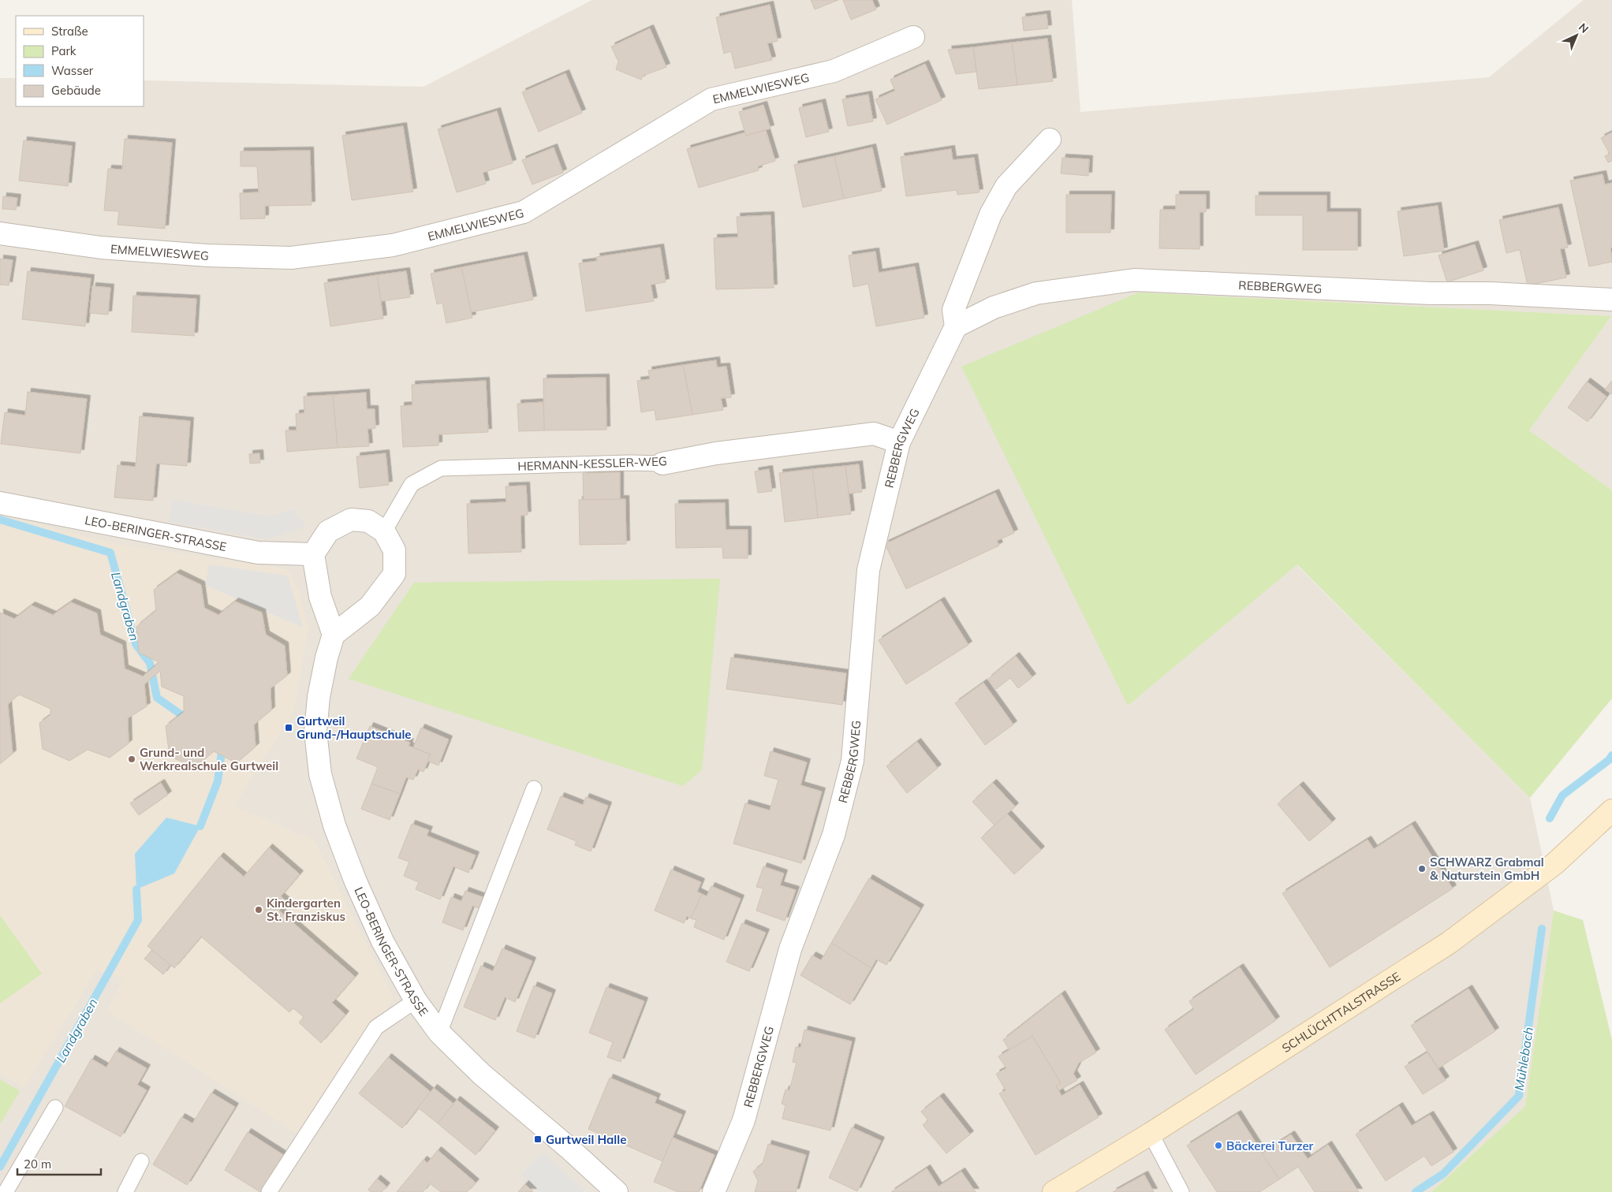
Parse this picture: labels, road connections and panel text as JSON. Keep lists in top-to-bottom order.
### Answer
{
  "streets": {
    "main road": ["SCHLÜCHTTALSTRASSE"],
    "street": [
      "EMMELWIESWEG",
      "REBBERGWEG",
      "HERMANN-KESSLER-WEG",
      "LEO-BERINGER-STRASSE"
    ]
  },
  "crossings": [
    ["REBBERGWEG", "HERMANN-KESSLER-WEG"]
  ],
  "water": ["Landgraben", "Mühlebach"],
  "places": {
    "transit": ["Gurtweil Grund-/Hauptschule", "Gurtweil Halle"],
    "other": [
      "Grund- und Werkrealschule Gurtweil",
      "SCHWARZ Grabmal & Naturstein GmbH",
      "Kindergarten St. Franziskus",
      "Bäckerei Turzer"
    ]
  },
  "legend": [
    "Straße",
    "Park",
    "Wasser",
    "Gebäude"
  ],
  "scale_bar": "20 m",
  "north": "top right"
}
